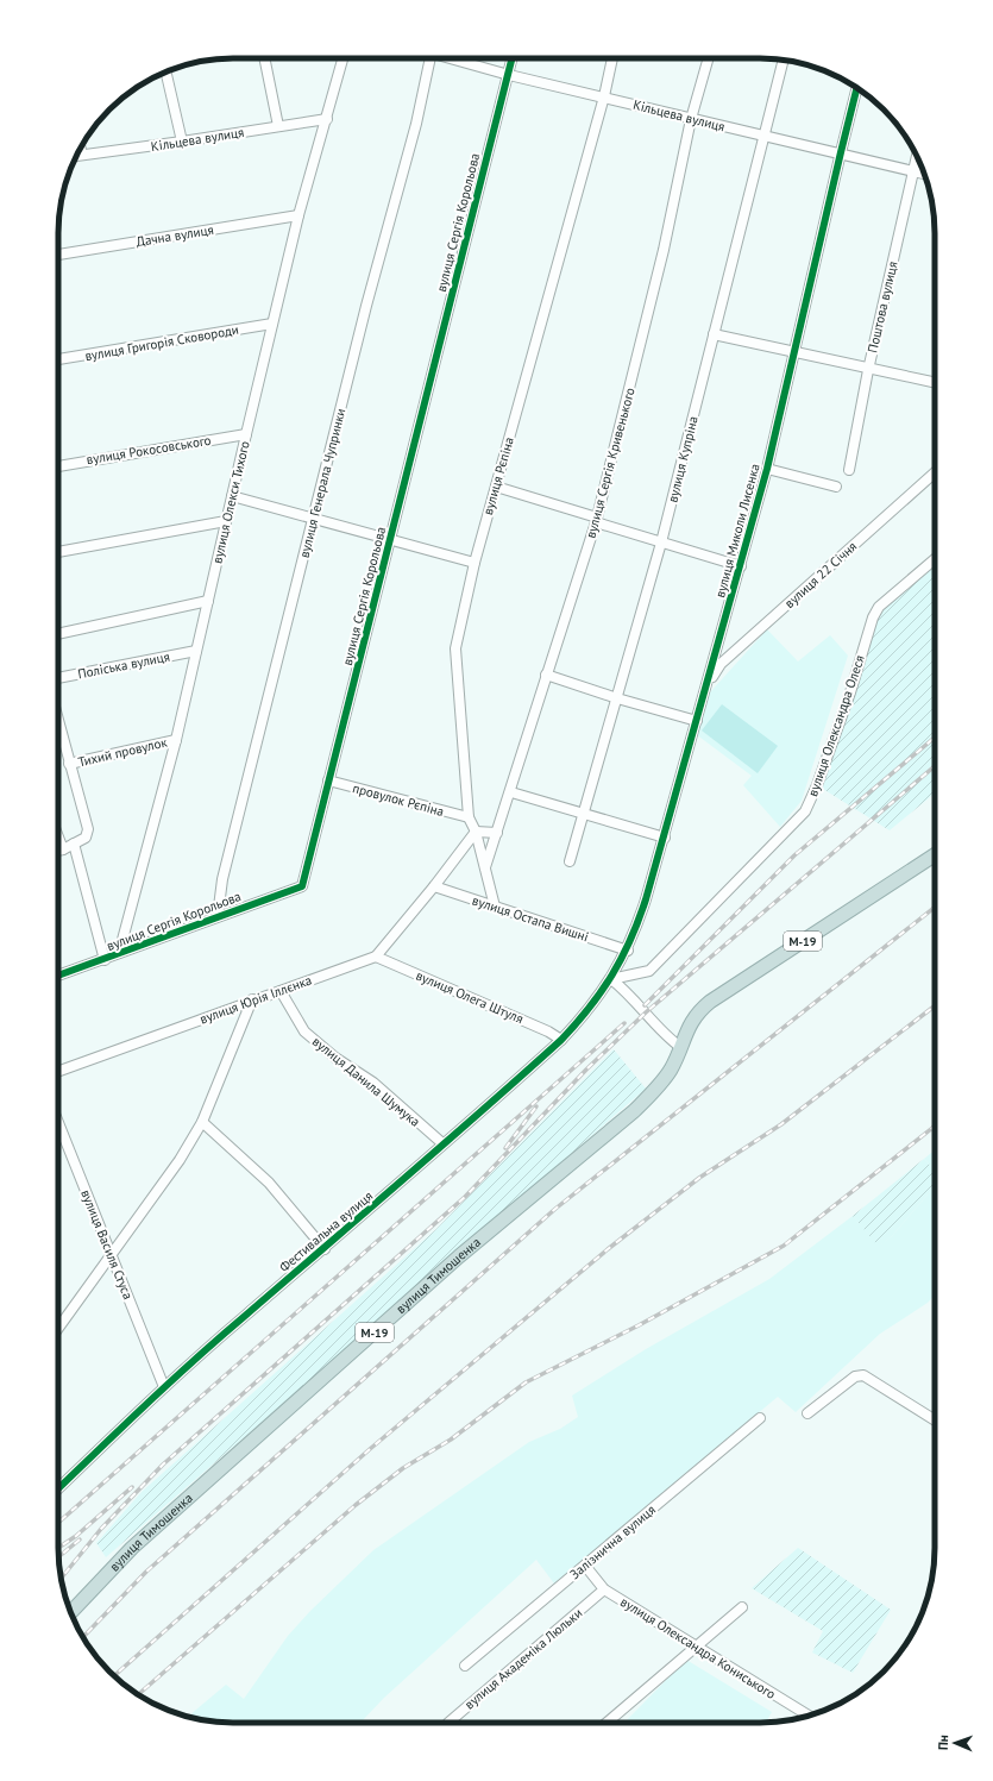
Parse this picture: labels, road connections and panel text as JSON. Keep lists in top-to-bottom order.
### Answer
{
  "streets": {
    "highway": ["М-19", "вулиця Тимошенка"],
    "street": [
      "Кільцева вулиця",
      "вулиця Сергія Корольова",
      "Дачна вулиця",
      "Поштова вулиця",
      "вулиця Григорія Сковороди",
      "вулиця Рокосовського",
      "вулиця Купріна",
      "вулиця Сергія Кривенького",
      "вулиця Рєпіна",
      "вулиця Генерала Чупринки",
      "вулиця Олекси Тихого",
      "вулиця Миколи Лисенка",
      "вулиця 22 Січня",
      "Поліська вулиця",
      "вулиця Олександра Олеся",
      "Тихий провулок",
      "провулок Рєпіна",
      "вулиця Остапа Вишні",
      "вулиця Олега Штуля",
      "вулиця Юрія Іллєнка",
      "вулиця Данила Шумука",
      "Фестивальна вулиця",
      "вулиця Василя Стуса",
      "Залізнична вулиця",
      "вулиця Олександра Кониського",
      "вулиця Академіка Люльки"
    ]
  },
  "crossings": [
    ["Кільцева вулиця", "вулиця Сергія Корольова"],
    ["Кільцева вулиця", "Поштова вулиця"],
    ["Кільцева вулиця", "вулиця Купріна"],
    ["Кільцева вулиця", "вулиця Сергія Кривенького"],
    ["Кільцева вулиця", "вулиця Рєпіна"],
    ["Кільцева вулиця", "вулиця Олекси Тихого"],
    ["Кільцева вулиця", "вулиця Миколи Лисенка"],
    ["вулиця Сергія Корольова", "вулиця Генерала Чупринки"],
    ["вулиця Сергія Корольова", "вулиця Олекси Тихого"],
    ["вулиця Сергія Корольова", "провулок Рєпіна"],
    ["Дачна вулиця", "вулиця Олекси Тихого"],
    ["вулиця Григорія Сковороди", "вулиця Олекси Тихого"],
    ["вулиця Рокосовського", "вулиця Олекси Тихого"],
    ["вулиця Сергія Кривенького", "вулиця Рєпіна"],
    ["вулиця Рєпіна", "провулок Рєпіна"],
    ["вулиця Рєпіна", "вулиця Остапа Вишні"],
    ["вулиця Олекси Тихого", "Поліська вулиця"],
    ["вулиця Олекси Тихого", "Тихий провулок"],
    ["вулиця Миколи Лисенка", "вулиця 22 Січня"],
    ["вулиця Миколи Лисенка", "вулиця Олександра Олеся"],
    ["вулиця Миколи Лисенка", "вулиця Остапа Вишні"],
    ["вулиця Миколи Лисенка", "Фестивальна вулиця"],
    ["вулиця Олександра Олеся", "Фестивальна вулиця"],
    ["М-19", "вулиця Тимошенка"],
    ["вулиця Олега Штуля", "вулиця Юрія Іллєнка"],
    ["вулиця Олега Штуля", "Фестивальна вулиця"],
    ["вулиця Юрія Іллєнка", "вулиця Данила Шумука"],
    ["вулиця Данила Шумука", "Фестивальна вулиця"],
    ["Фестивальна вулиця", "вулиця Василя Стуса"],
    ["Залізнична вулиця", "вулиця Олександра Кониського"],
    ["вулиця Олександра Кониського", "вулиця Академіка Люльки"]
  ],
  "north": "left"
}
